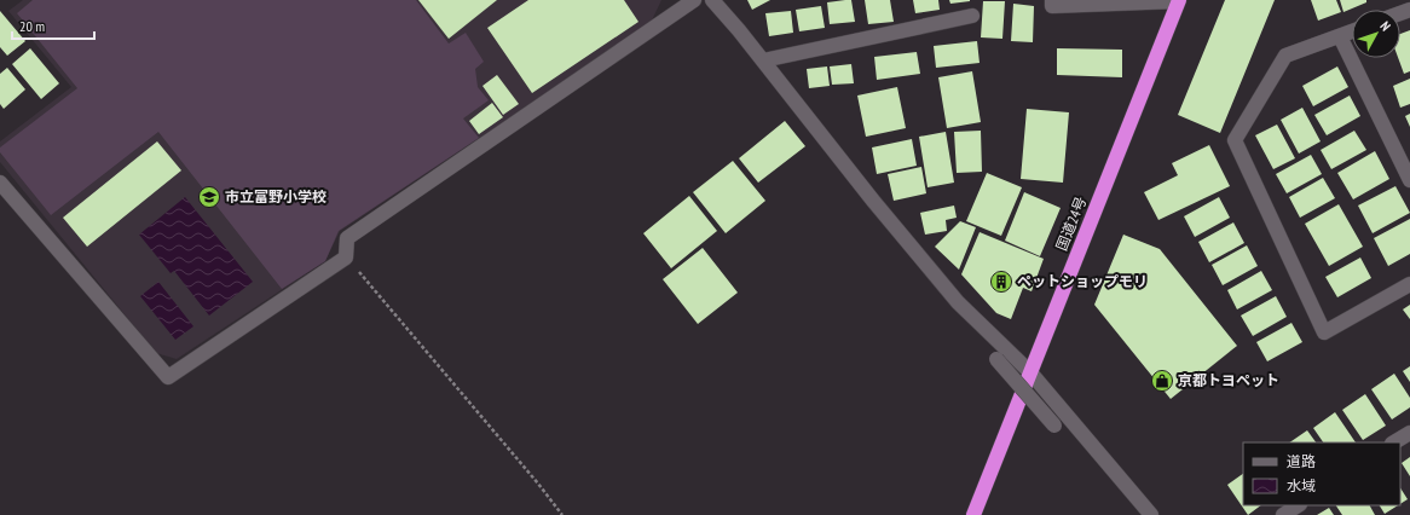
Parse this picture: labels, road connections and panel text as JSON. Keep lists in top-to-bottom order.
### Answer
{
  "streets": {
    "highway": ["国道24号"]
  },
  "places": {
    "school or university": ["市立富野小学校"],
    "building": ["ペットショップモリ"],
    "shop": ["京都トヨペット"]
  },
  "legend": ["道路", "水域"],
  "scale_bar": "20 m",
  "north": "top right"
}
